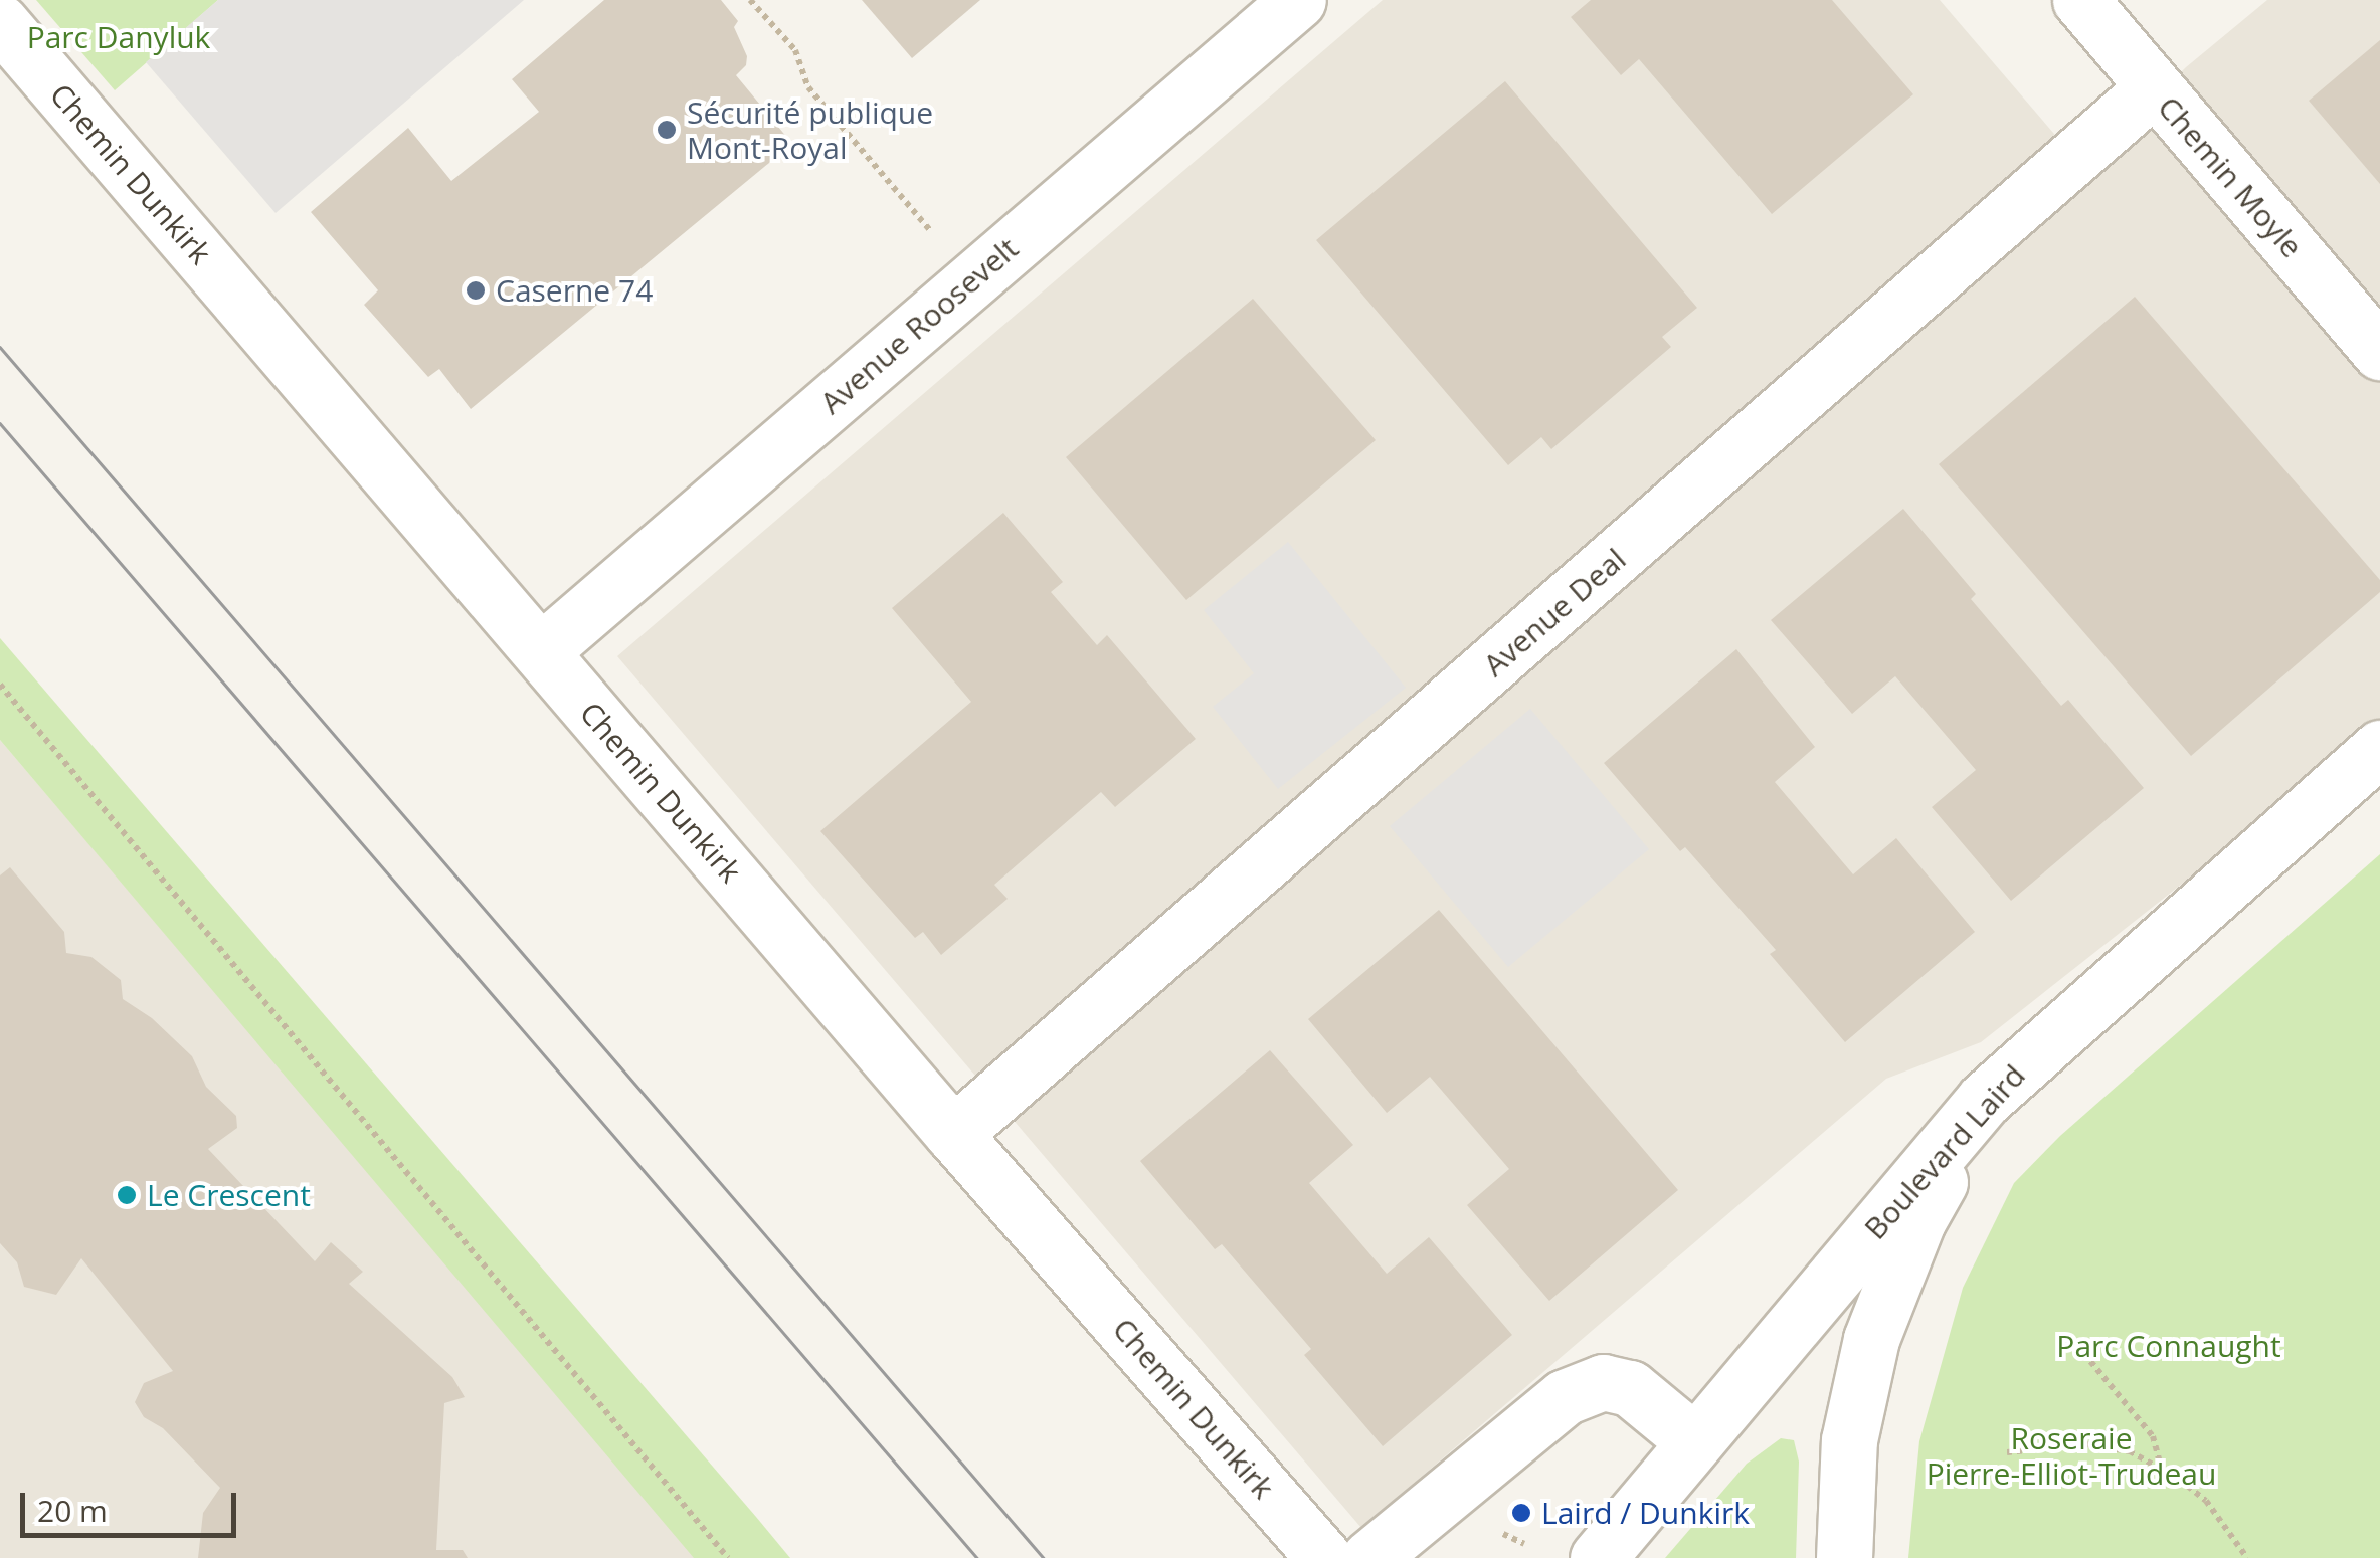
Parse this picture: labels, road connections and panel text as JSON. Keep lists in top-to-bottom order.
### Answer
{
  "streets": {
    "street": [
      "Chemin Dunkirk",
      "Chemin Moyle",
      "Avenue Roosevelt",
      "Avenue Deal",
      "Boulevard Laird"
    ]
  },
  "crossings": [
    ["Chemin Dunkirk", "Avenue Roosevelt"],
    ["Chemin Dunkirk", "Avenue Deal"],
    ["Chemin Moyle", "Avenue Deal"]
  ],
  "parks": ["Parc Danyluk", "Parc Connaught", "Roseraie Pierre-Elliot-Trudeau"],
  "places": [
    "Sécurité publique Mont-Royal",
    "Caserne 74",
    "Le Crescent",
    "Laird / Dunkirk"
  ],
  "scale_bar": "20 m"
}
